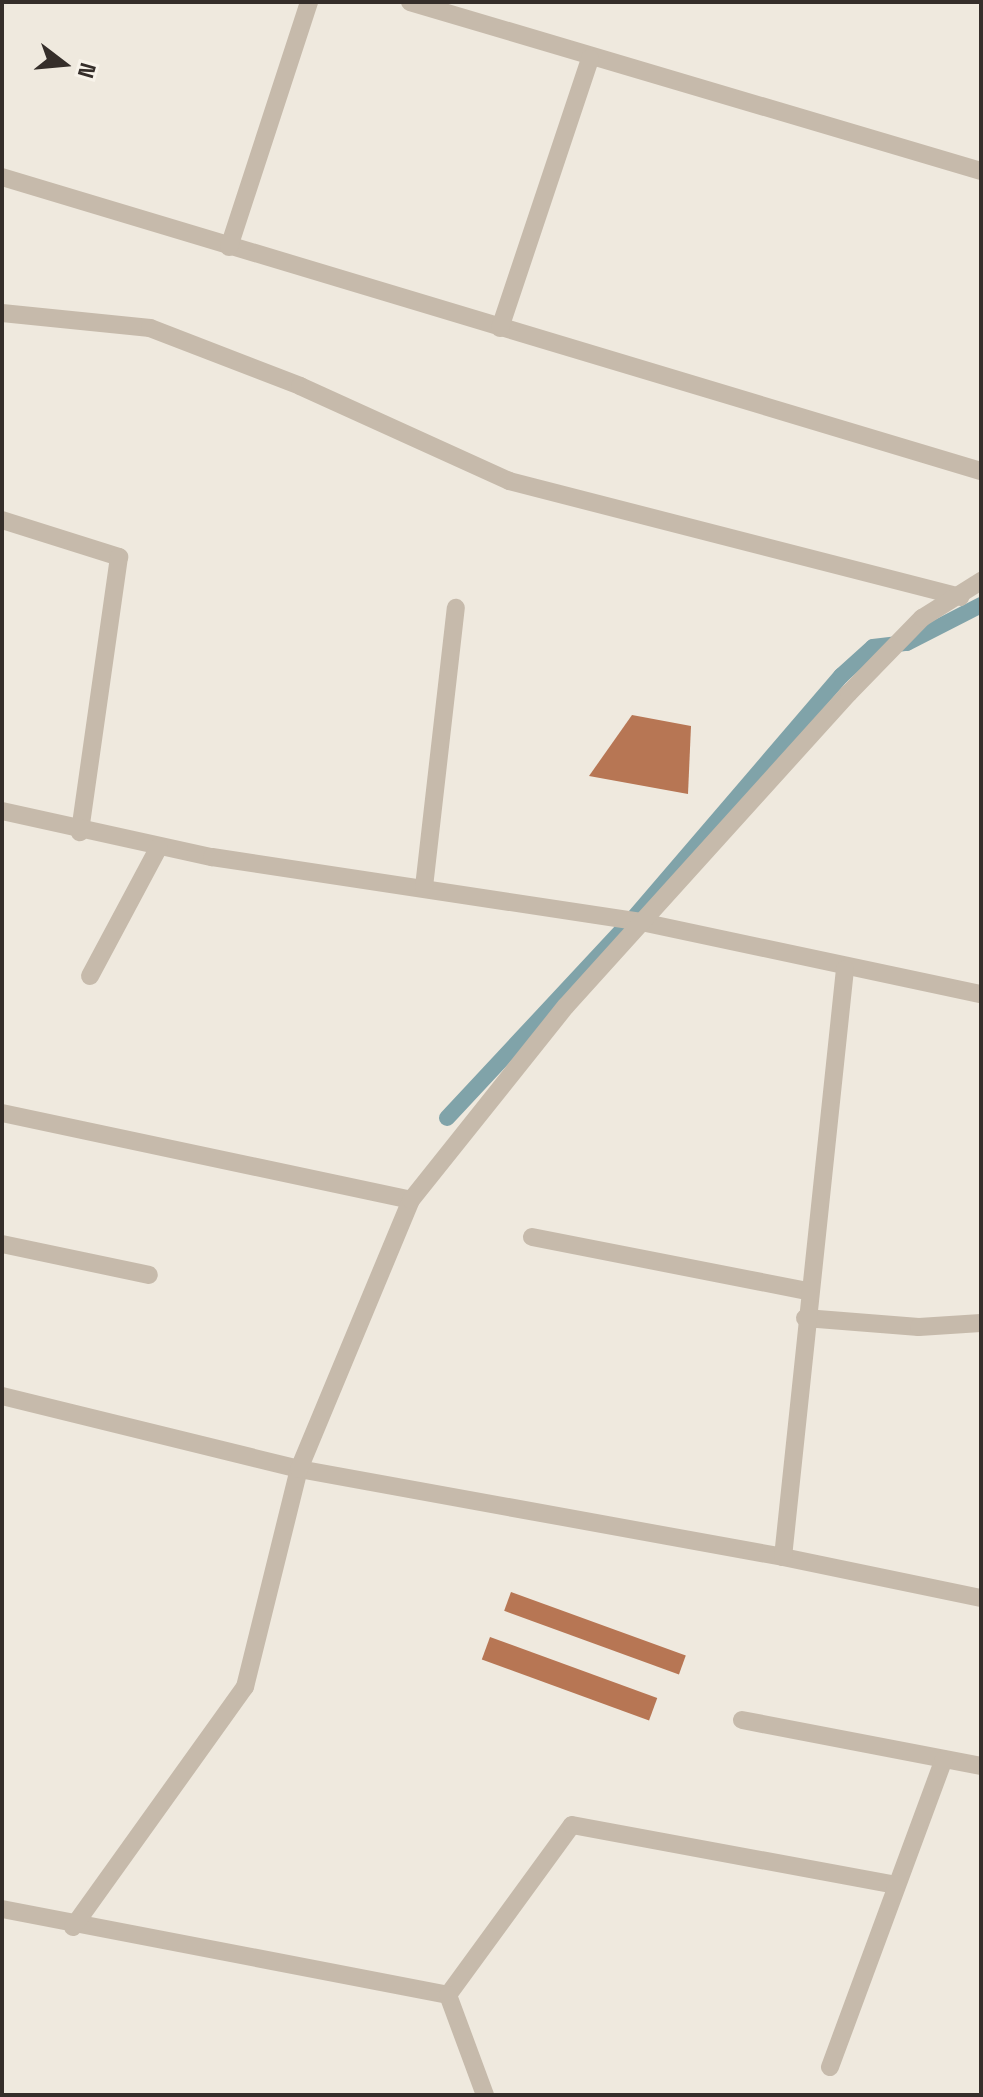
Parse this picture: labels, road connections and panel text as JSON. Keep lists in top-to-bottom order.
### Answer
{
  "north": "right"
}
